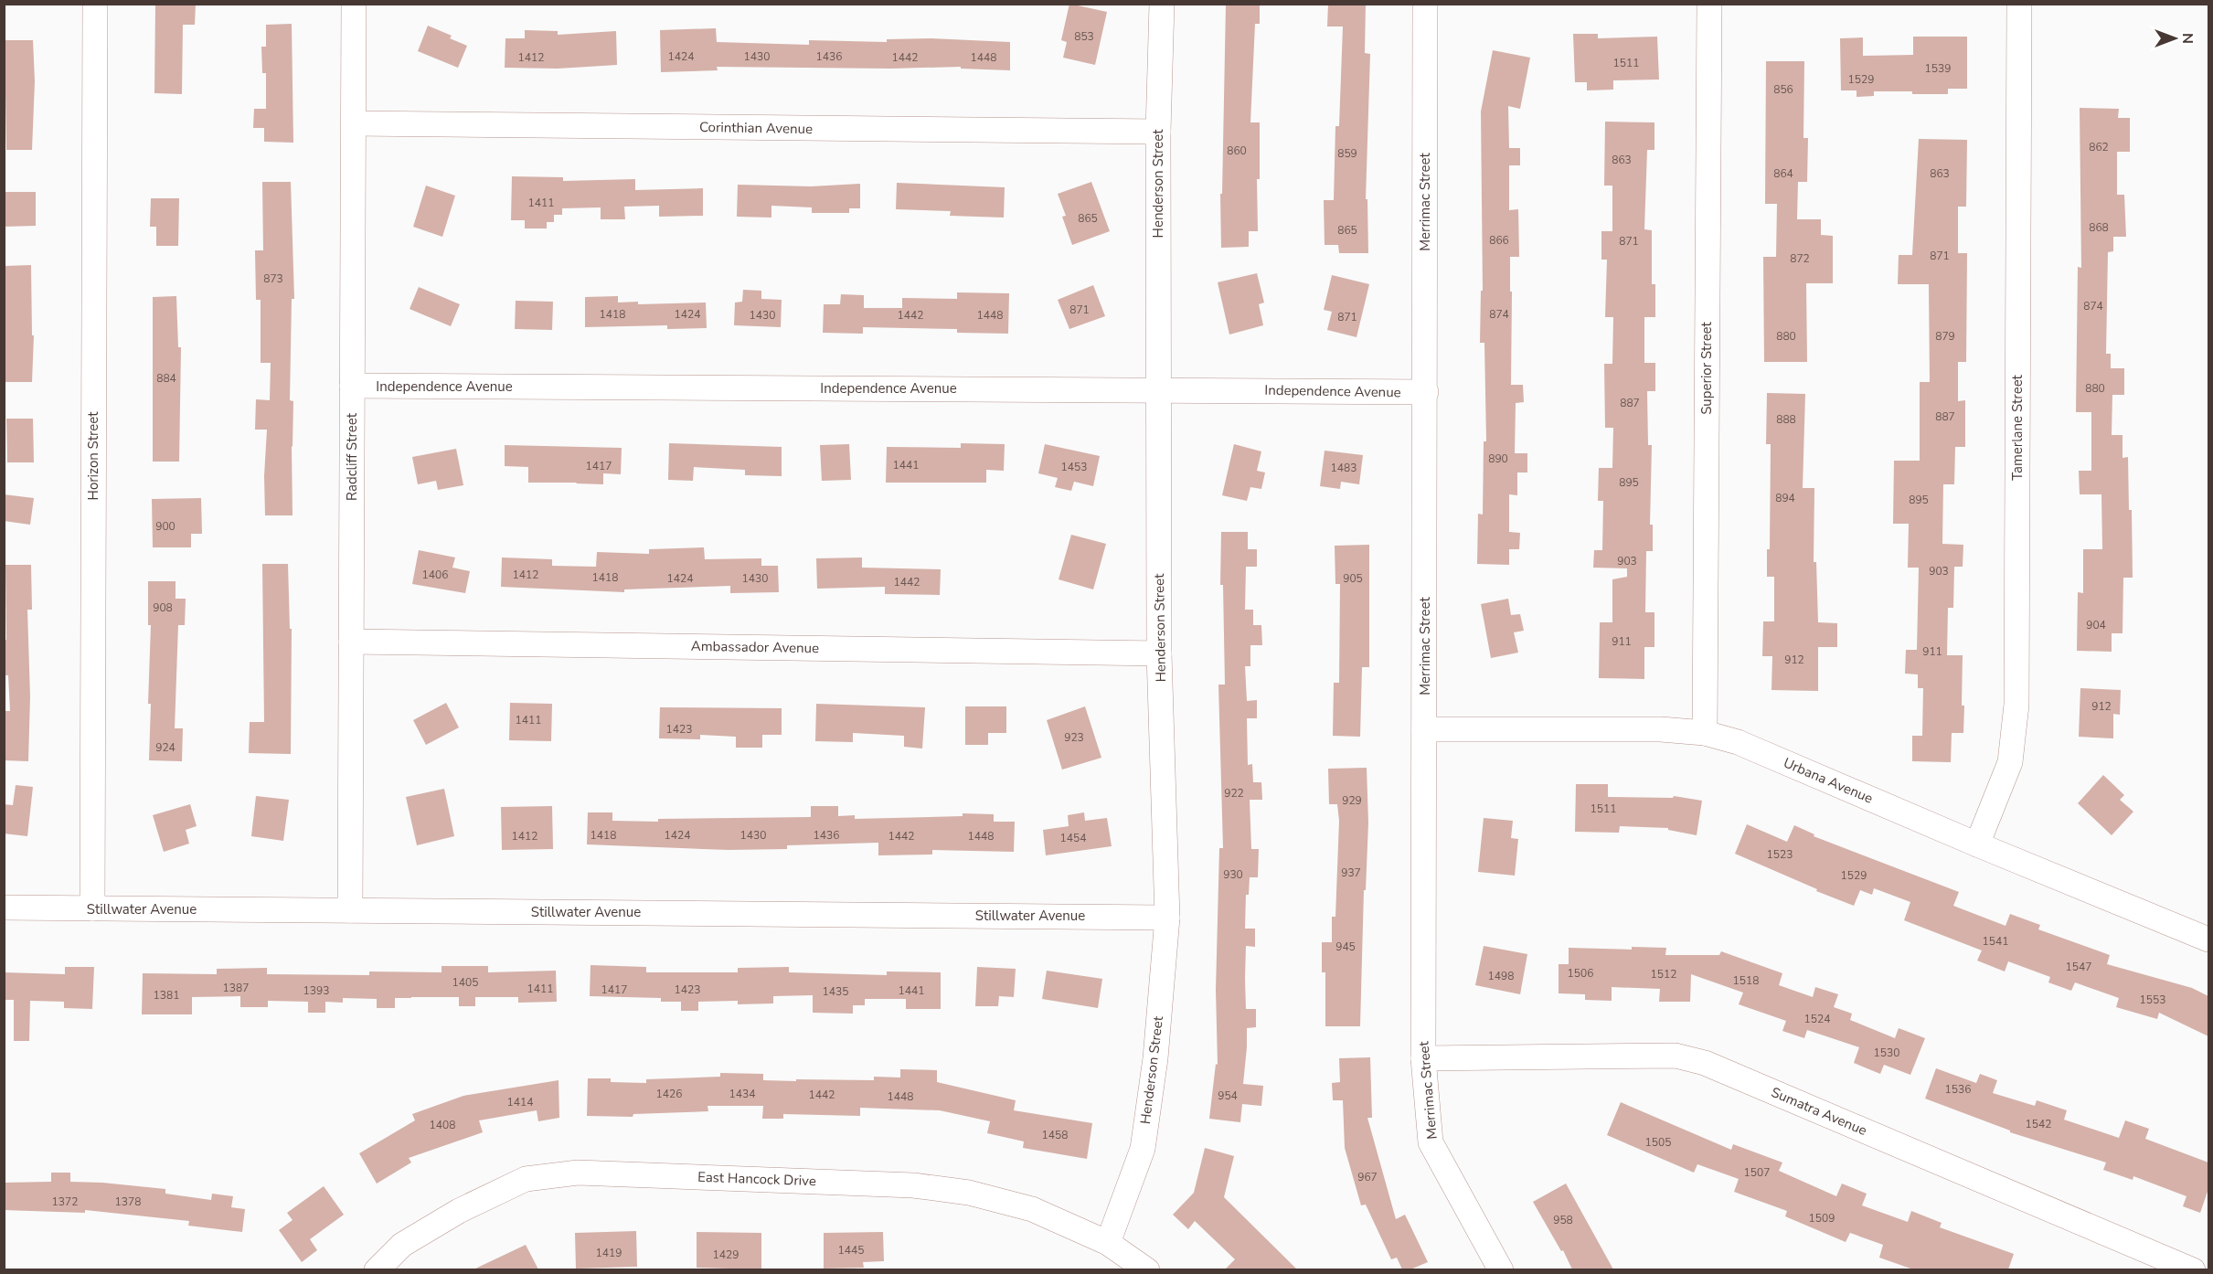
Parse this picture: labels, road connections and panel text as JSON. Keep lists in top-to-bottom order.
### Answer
{
  "streets": {
    "street": [
      "Corinthian Avenue",
      "Henderson Street",
      "Merrimac Street",
      "Superior Street",
      "Independence Avenue",
      "Tamerlane Street",
      "Horizon Street",
      "Radcliff Street",
      "Ambassador Avenue",
      "Urbana Avenue",
      "Stillwater Avenue",
      "Sumatra Avenue",
      "East Hancock Drive"
    ]
  },
  "crossings": [
    ["Corinthian Avenue", "Henderson Street"],
    ["Corinthian Avenue", "Radcliff Street"],
    ["Henderson Street", "Independence Avenue"],
    ["Henderson Street", "Ambassador Avenue"],
    ["Henderson Street", "Stillwater Avenue"],
    ["Henderson Street", "East Hancock Drive"],
    ["Merrimac Street", "Independence Avenue"],
    ["Merrimac Street", "Urbana Avenue"],
    ["Merrimac Street", "Sumatra Avenue"],
    ["Superior Street", "Urbana Avenue"],
    ["Independence Avenue", "Radcliff Street"],
    ["Tamerlane Street", "Urbana Avenue"],
    ["Horizon Street", "Stillwater Avenue"],
    ["Radcliff Street", "Ambassador Avenue"],
    ["Radcliff Street", "Stillwater Avenue"]
  ],
  "house_numbers": [
    "853",
    "1424",
    "1430",
    "1436",
    "1412",
    "1442",
    "1448",
    "1511",
    "1539",
    "1529",
    "856",
    "862",
    "860",
    "859",
    "863",
    "864",
    "863",
    "1411",
    "865",
    "868",
    "865",
    "866",
    "871",
    "871",
    "872",
    "873",
    "874",
    "871",
    "1418",
    "1424",
    "874",
    "1430",
    "1442",
    "1448",
    "871",
    "880",
    "879",
    "884",
    "880",
    "887",
    "887",
    "888",
    "890",
    "1441",
    "1417",
    "1453",
    "1483",
    "895",
    "894",
    "895",
    "900",
    "903",
    "903",
    "1406",
    "1412",
    "1418",
    "1424",
    "1430",
    "905",
    "1442",
    "908",
    "904",
    "911",
    "911",
    "912",
    "912",
    "1411",
    "1423",
    "923",
    "924",
    "922",
    "929",
    "1511",
    "1418",
    "1424",
    "1430",
    "1436",
    "1412",
    "1442",
    "1448",
    "1454",
    "1523",
    "937",
    "930",
    "1529",
    "1541",
    "945",
    "1547",
    "1506",
    "1512",
    "1498",
    "1518",
    "1405",
    "1387",
    "1411",
    "1417",
    "1423",
    "1393",
    "1441",
    "1435",
    "1381",
    "1553",
    "1524",
    "1530",
    "1536",
    "1426",
    "1434",
    "1442",
    "954",
    "1448",
    "1414",
    "1542",
    "1408",
    "1458",
    "1505",
    "1507",
    "967",
    "1372",
    "1378",
    "1509",
    "958",
    "1445",
    "1419",
    "1429"
  ],
  "north": "right"
}
